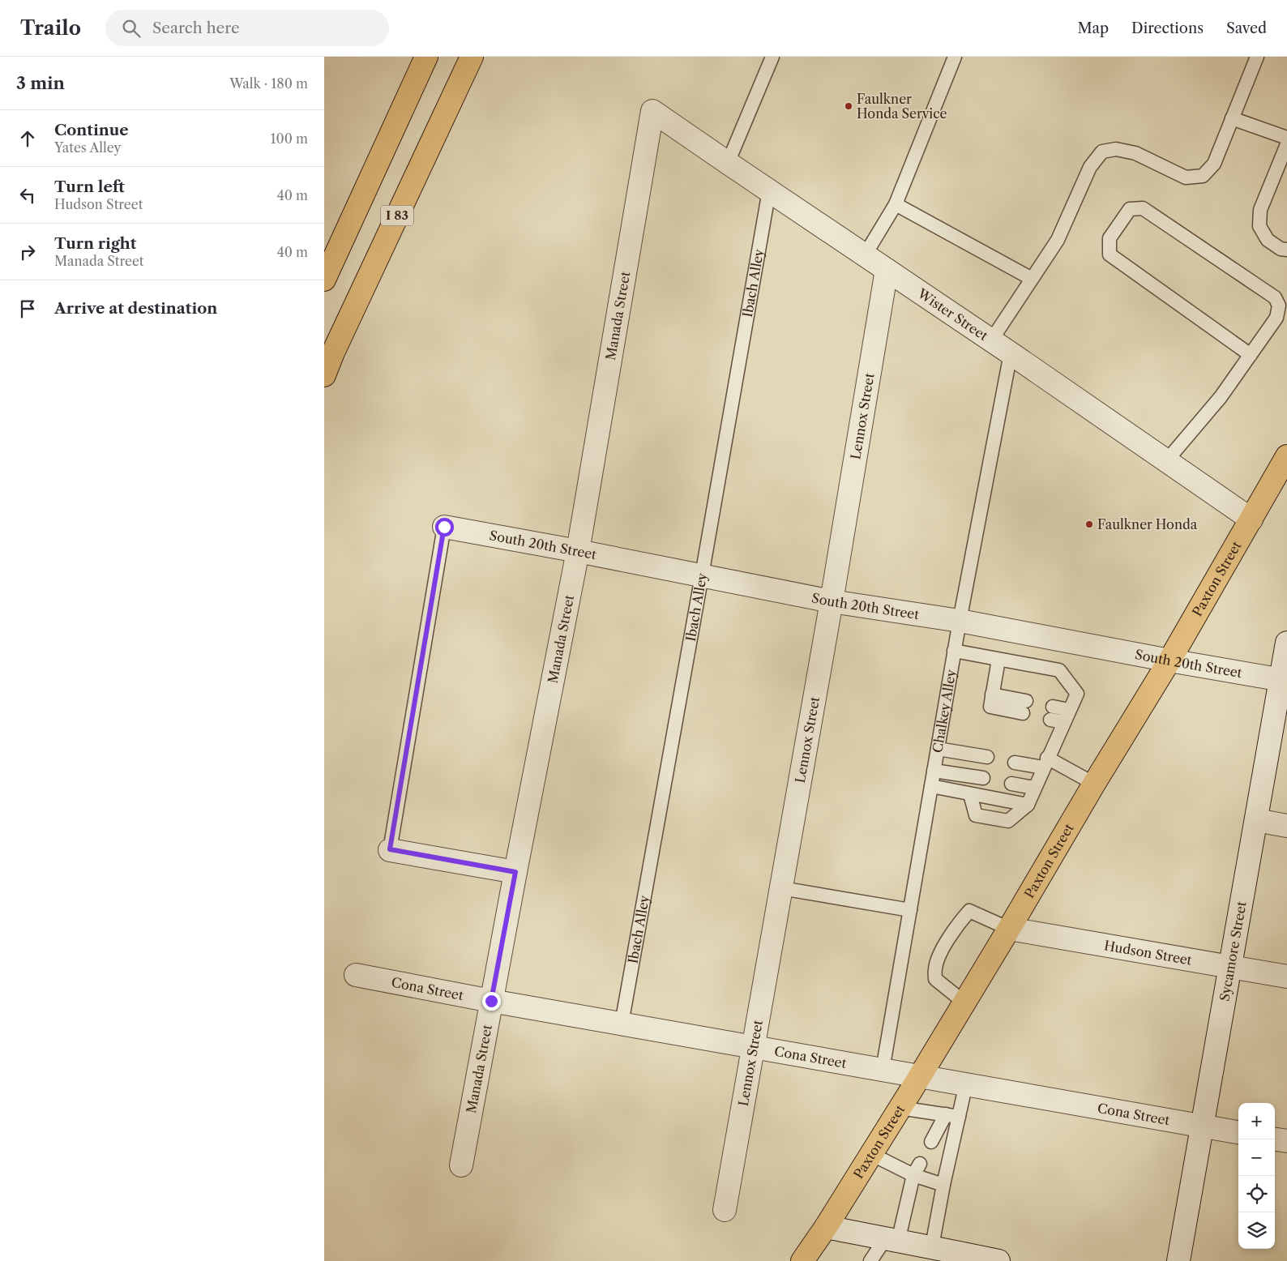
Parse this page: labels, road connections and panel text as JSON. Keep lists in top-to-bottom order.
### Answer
{
  "streets": {
    "main road": ["I 83", "Paxton Street"],
    "street": [
      "Wister Street",
      "Manada Street",
      "Lennox Street",
      "South 20th Street",
      "Sycamore Street",
      "Hudson Street",
      "Cona Street"
    ],
    "lane": ["Ibach Alley", "Chalkey Alley"]
  },
  "crossings": [
    ["Ibach Alley", "Wister Street"],
    ["Ibach Alley", "South 20th Street"],
    ["Ibach Alley", "Cona Street"],
    ["Wister Street", "Manada Street"],
    ["Wister Street", "Lennox Street"],
    ["Wister Street", "Paxton Street"],
    ["Wister Street", "Chalkey Alley"],
    ["Manada Street", "South 20th Street"],
    ["Manada Street", "Cona Street"],
    ["Lennox Street", "South 20th Street"],
    ["Lennox Street", "Cona Street"],
    ["South 20th Street", "Paxton Street"],
    ["South 20th Street", "Chalkey Alley"],
    ["South 20th Street", "Sycamore Street"],
    ["Paxton Street", "Hudson Street"],
    ["Paxton Street", "Cona Street"],
    ["Chalkey Alley", "Cona Street"],
    ["Sycamore Street", "Hudson Street"],
    ["Sycamore Street", "Cona Street"]
  ],
  "places": ["Faulkner Honda Service", "Faulkner Honda"],
  "page": {
    "header": "Trailo",
    "search": "Search here",
    "nav": ["Map", "Directions", "Saved"],
    "heading": ["3 min", "Walk · 180 m"],
    "list": [
      ["Continue", "Yates Alley", "100 m"],
      ["Turn left", "Hudson Street", "40 m"],
      ["Turn right", "Manada Street", "40 m"],
      "Arrive at destination"
    ],
    "map_buttons": ["+", "−"]
  }
}
